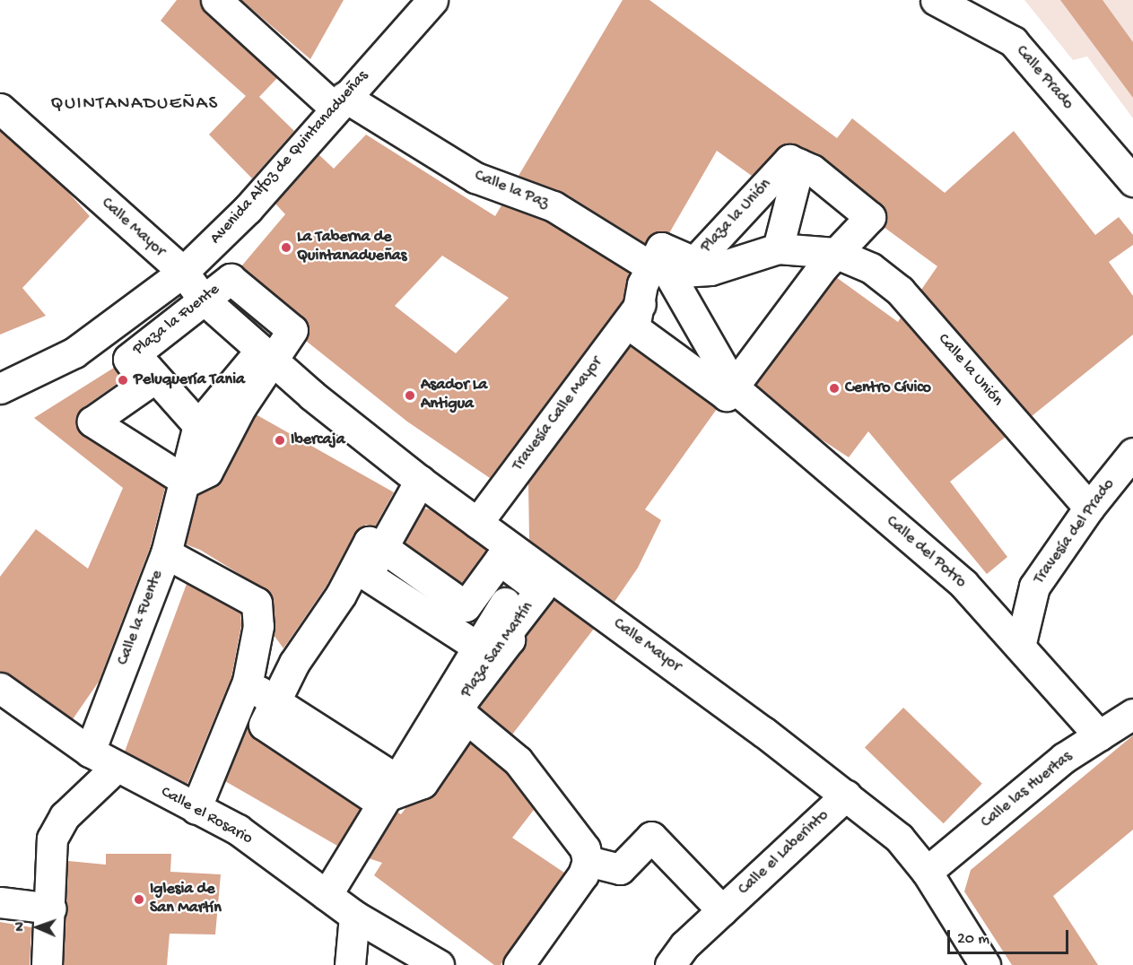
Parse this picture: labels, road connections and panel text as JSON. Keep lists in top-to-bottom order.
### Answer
{
  "streets": {
    "street": [
      "Calle Prado",
      "Avenida Alfoz de Quintanadueñas",
      "Calle la Paz",
      "Plaza la Unión",
      "Calle Mayor",
      "Plaza la Fuente",
      "Calle la Unión",
      "Travesía Calle Mayor",
      "Travesía del Prado",
      "Calle del Potro",
      "Calle la Fuente",
      "Plaza San Martín",
      "Calle las Huertas",
      "Calle el Rosario",
      "Calle el Laberinto"
    ]
  },
  "crossings": [
    ["Avenida Alfoz de Quintanadueñas", "Calle la Paz"],
    ["Avenida Alfoz de Quintanadueñas", "Calle Mayor"],
    ["Calle la Paz", "Plaza la Unión"],
    ["Plaza la Unión", "Calle la Unión"],
    ["Plaza la Unión", "Travesía Calle Mayor"],
    ["Calle Mayor", "Plaza la Fuente"],
    ["Calle Mayor", "Travesía Calle Mayor"],
    ["Calle Mayor", "Plaza San Martín"],
    ["Calle Mayor", "Calle las Huertas"],
    ["Calle Mayor", "Calle el Laberinto"],
    ["Plaza la Fuente", "Calle la Fuente"],
    ["Calle la Unión", "Travesía del Prado"],
    ["Travesía del Prado", "Calle del Potro"],
    ["Calle del Potro", "Calle las Huertas"],
    ["Calle la Fuente", "Calle el Rosario"]
  ],
  "districts": ["QUINTANADUEÑAS"],
  "places": [
    "La Taberna de Quintanadueñas",
    "Peluquería Tania",
    "Centro Cívico",
    "Asador La Antigua",
    "Ibercaja",
    "Iglesia de San Martín"
  ],
  "scale_bar": "20 m",
  "north": "left"
}
